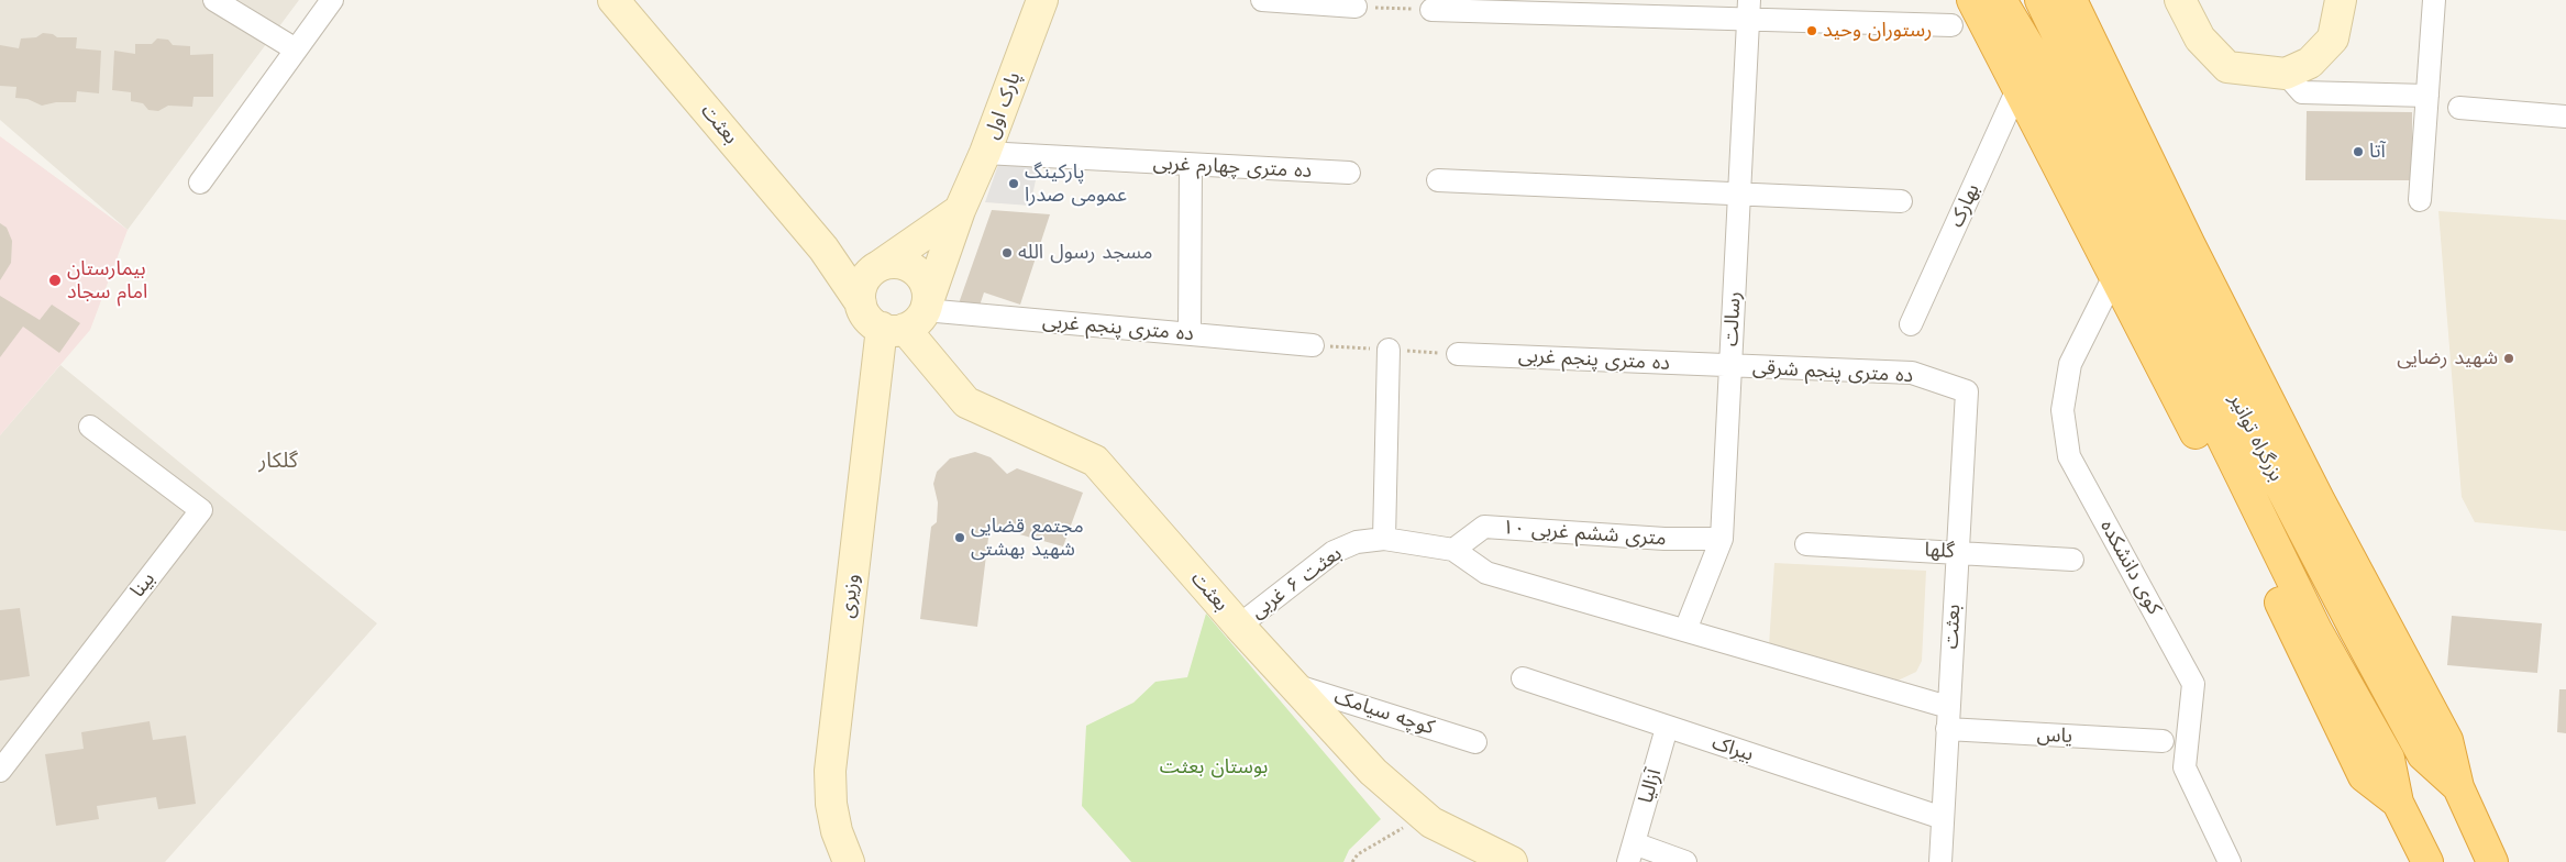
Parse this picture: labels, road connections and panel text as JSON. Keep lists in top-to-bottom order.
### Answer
{
  "streets": {
    "highway": ["بزرگراه توانیر"],
    "main road": ["پارک اول", "بعثت", "وزیری"],
    "street": [
      "ده متری چهارم غربی",
      "بهارک",
      "رسالت",
      "ده متری پنجم غربی",
      "ده متری پنجم شرقی",
      "۱۰ متری ششم غربی",
      "گلها",
      "کوی دانشکده",
      "بعثت ۶ غربی",
      "بینا",
      "کوچه سیامک",
      "یاس",
      "بیراک",
      "آزالیا"
    ]
  },
  "crossings": [
    ["پارک اول", "بعثت"],
    ["پارک اول", "ده متری چهارم غربی"],
    ["پارک اول", "ده متری پنجم غربی"],
    ["پارک اول", "وزیری"],
    ["بعثت", "ده متری پنجم غربی"],
    ["بعثت", "ده متری پنجم شرقی"],
    ["بعثت", "گلها"],
    ["بعثت", "بعثت ۶ غربی"],
    ["بعثت", "وزیری"],
    ["بعثت", "کوچه سیامک"],
    ["بعثت", "یاس"],
    ["بعثت", "بیراک"],
    ["رسالت", "ده متری پنجم غربی"],
    ["رسالت", "ده متری پنجم شرقی"],
    ["رسالت", "۱۰ متری ششم غربی"],
    ["ده متری پنجم غربی", "ده متری پنجم شرقی"],
    ["ده متری پنجم غربی", "وزیری"],
    ["۱۰ متری ششم غربی", "بعثت ۶ غربی"],
    ["بیراک", "آزالیا"]
  ],
  "districts": ["گلکار"],
  "parks": ["بوستان بعثت"],
  "places": [
    "رستوران وحید",
    "آتا",
    "پارکینگ عمومی صدرا",
    "مسجد رسول الله",
    "بیمارستان امام سجاد",
    "شهید رضایی",
    "مجتمع قضایی شهید بهشتی"
  ]
}
